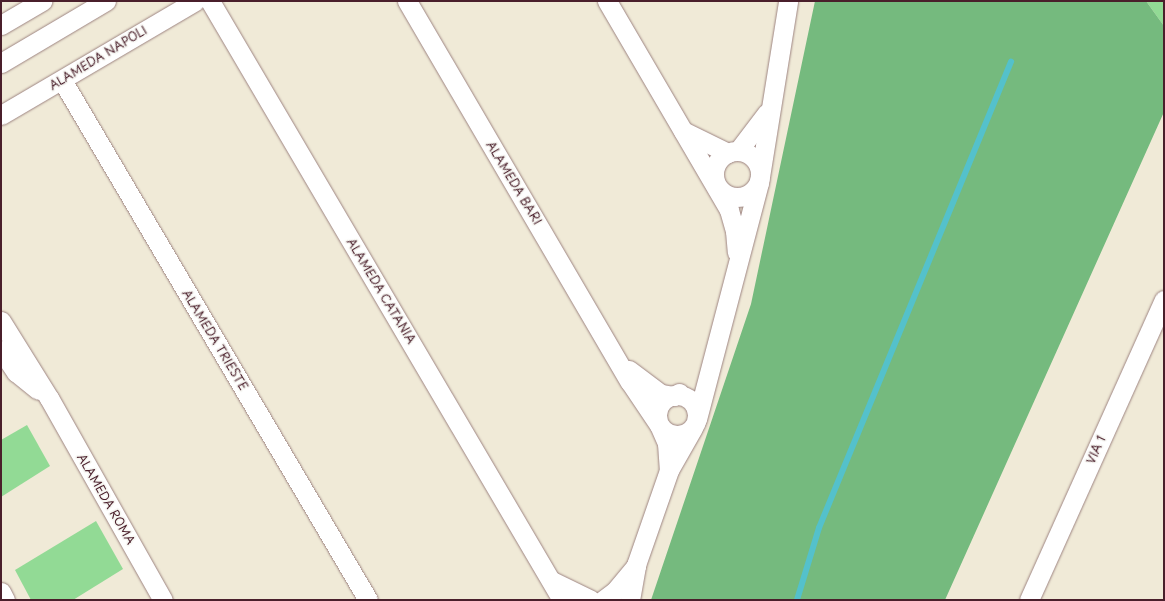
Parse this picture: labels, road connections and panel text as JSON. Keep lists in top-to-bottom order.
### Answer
{
  "streets": {
    "street": [
      "ALAMEDA NAPOLI",
      "ALAMEDA BARI",
      "ALAMEDA CATANIA",
      "ALAMEDA TRIESTE",
      "VIA 1",
      "ALAMEDA ROMA"
    ]
  },
  "crossings": [
    ["ALAMEDA NAPOLI", "ALAMEDA TRIESTE"]
  ]
}
